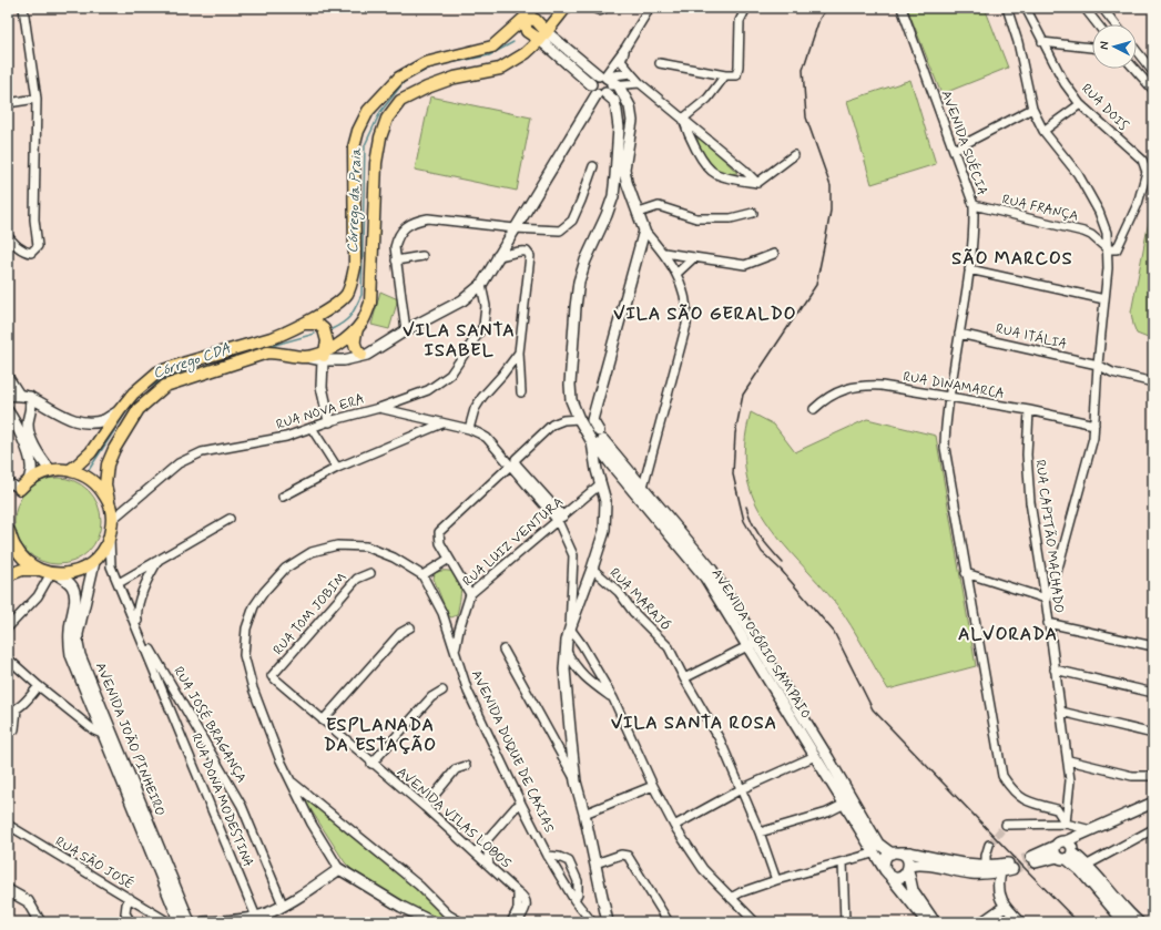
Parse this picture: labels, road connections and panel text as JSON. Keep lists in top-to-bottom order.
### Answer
{
  "streets": {
    "street": [
      "RUA DOIS",
      "AVENIDA SUÉCIA",
      "RUA FRANÇA",
      "RUA ITÁLIA",
      "RUA DINAMARCA",
      "RUA NOVA ERA",
      "RUA CAPITÃO MACHADO",
      "RUA LUIZ VENTURA",
      "RUA MARAJÓ",
      "RUA TOM JOBIM",
      "AVENIDA OSÓRIO SAMPAIO",
      "RUA JOSÉ BRAGANÇA",
      "AVENIDA JOÃO PINHEIRO",
      "AVENIDA DUQUE DE CAXIAS",
      "RUA DONA MODESTINA",
      "AVENIDA VILAS LOBOS",
      "RUA SÃO JOSÉ"
    ]
  },
  "crossings": [
    ["AVENIDA SUÉCIA", "RUA FRANÇA"],
    ["AVENIDA SUÉCIA", "RUA ITÁLIA"],
    ["AVENIDA SUÉCIA", "RUA DINAMARCA"],
    ["AVENIDA SUÉCIA", "RUA CAPITÃO MACHADO"],
    ["RUA DINAMARCA", "RUA CAPITÃO MACHADO"],
    ["RUA LUIZ VENTURA", "AVENIDA DUQUE DE CAXIAS"],
    ["RUA TOM JOBIM", "AVENIDA VILAS LOBOS"],
    ["RUA JOSÉ BRAGANÇA", "RUA DONA MODESTINA"]
  ],
  "districts": [
    "SÃO MARCOS",
    "VILA SÃO GERALDO",
    "VILA SANTA ISABEL",
    "ALVORADA",
    "VILA SANTA ROSA",
    "ESPLANADA DA ESTAÇÃO"
  ],
  "water": ["Córrego da Praia", "Córrego CDA"],
  "north": "left"
}
